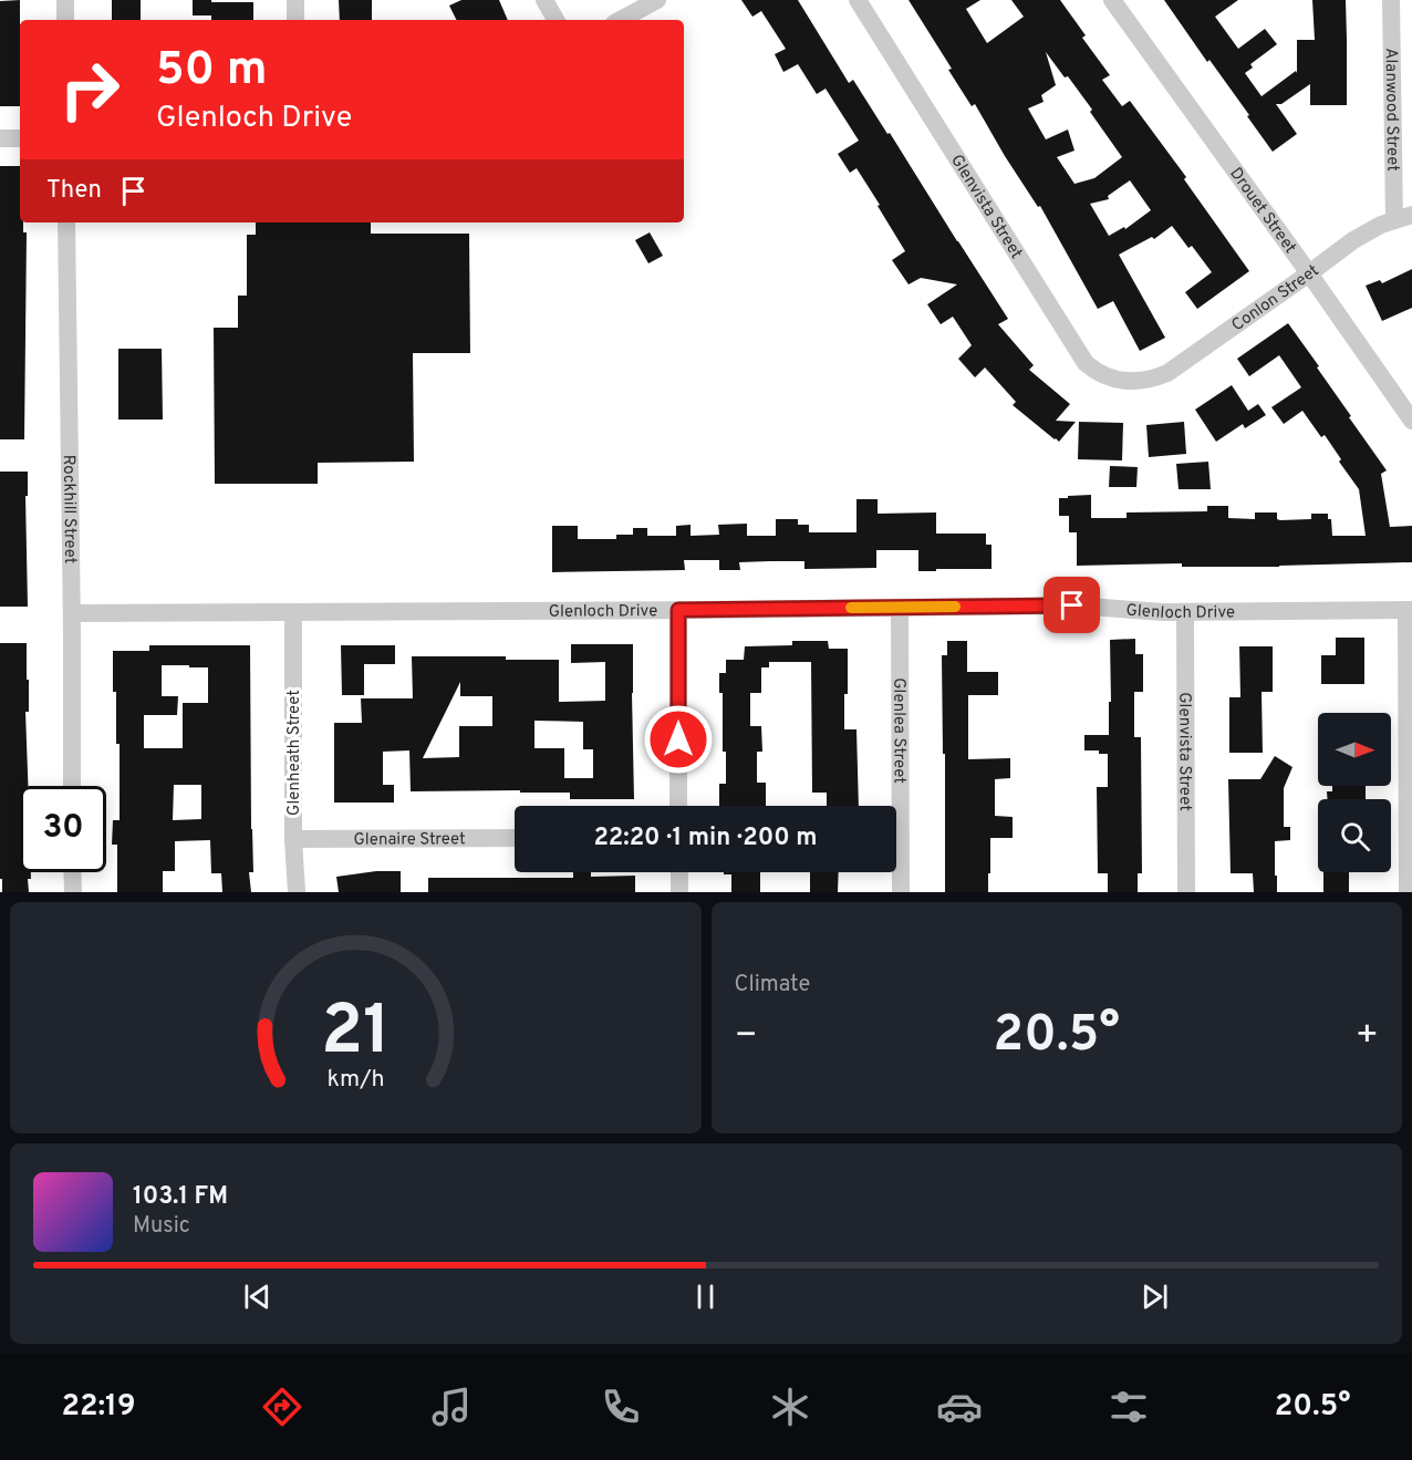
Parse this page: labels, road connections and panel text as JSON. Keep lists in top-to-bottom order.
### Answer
{
  "streets": {
    "street": [
      "Alanwood Street",
      "Glenvista Street",
      "Drouet Street",
      "Conlon Street",
      "Rockhill Street",
      "Glenloch Drive",
      "Glenlea Street",
      "Glenheath Street",
      "Glenaire Street"
    ]
  },
  "crossings": [
    ["Alanwood Street", "Conlon Street"],
    ["Glenvista Street", "Conlon Street"],
    ["Glenvista Street", "Glenloch Drive"],
    ["Drouet Street", "Conlon Street"],
    ["Rockhill Street", "Glenloch Drive"],
    ["Glenloch Drive", "Glenlea Street"],
    ["Glenloch Drive", "Glenheath Street"],
    ["Glenheath Street", "Glenaire Street"]
  ],
  "north": "right",
  "page": {
    "turn": ["50 m", "Glenloch Drive"],
    "then": "Then",
    "limit": "30",
    "trip": "22:20 · 1 min · 200 m",
    "tile": "Climate",
    "heat": ["−", "20.5°", "+"],
    "song": ["103.1 FM", "Music"],
    "tabs": ["22:19", "20.5°"],
    "gauge": ["21", "km/h"]
  }
}
